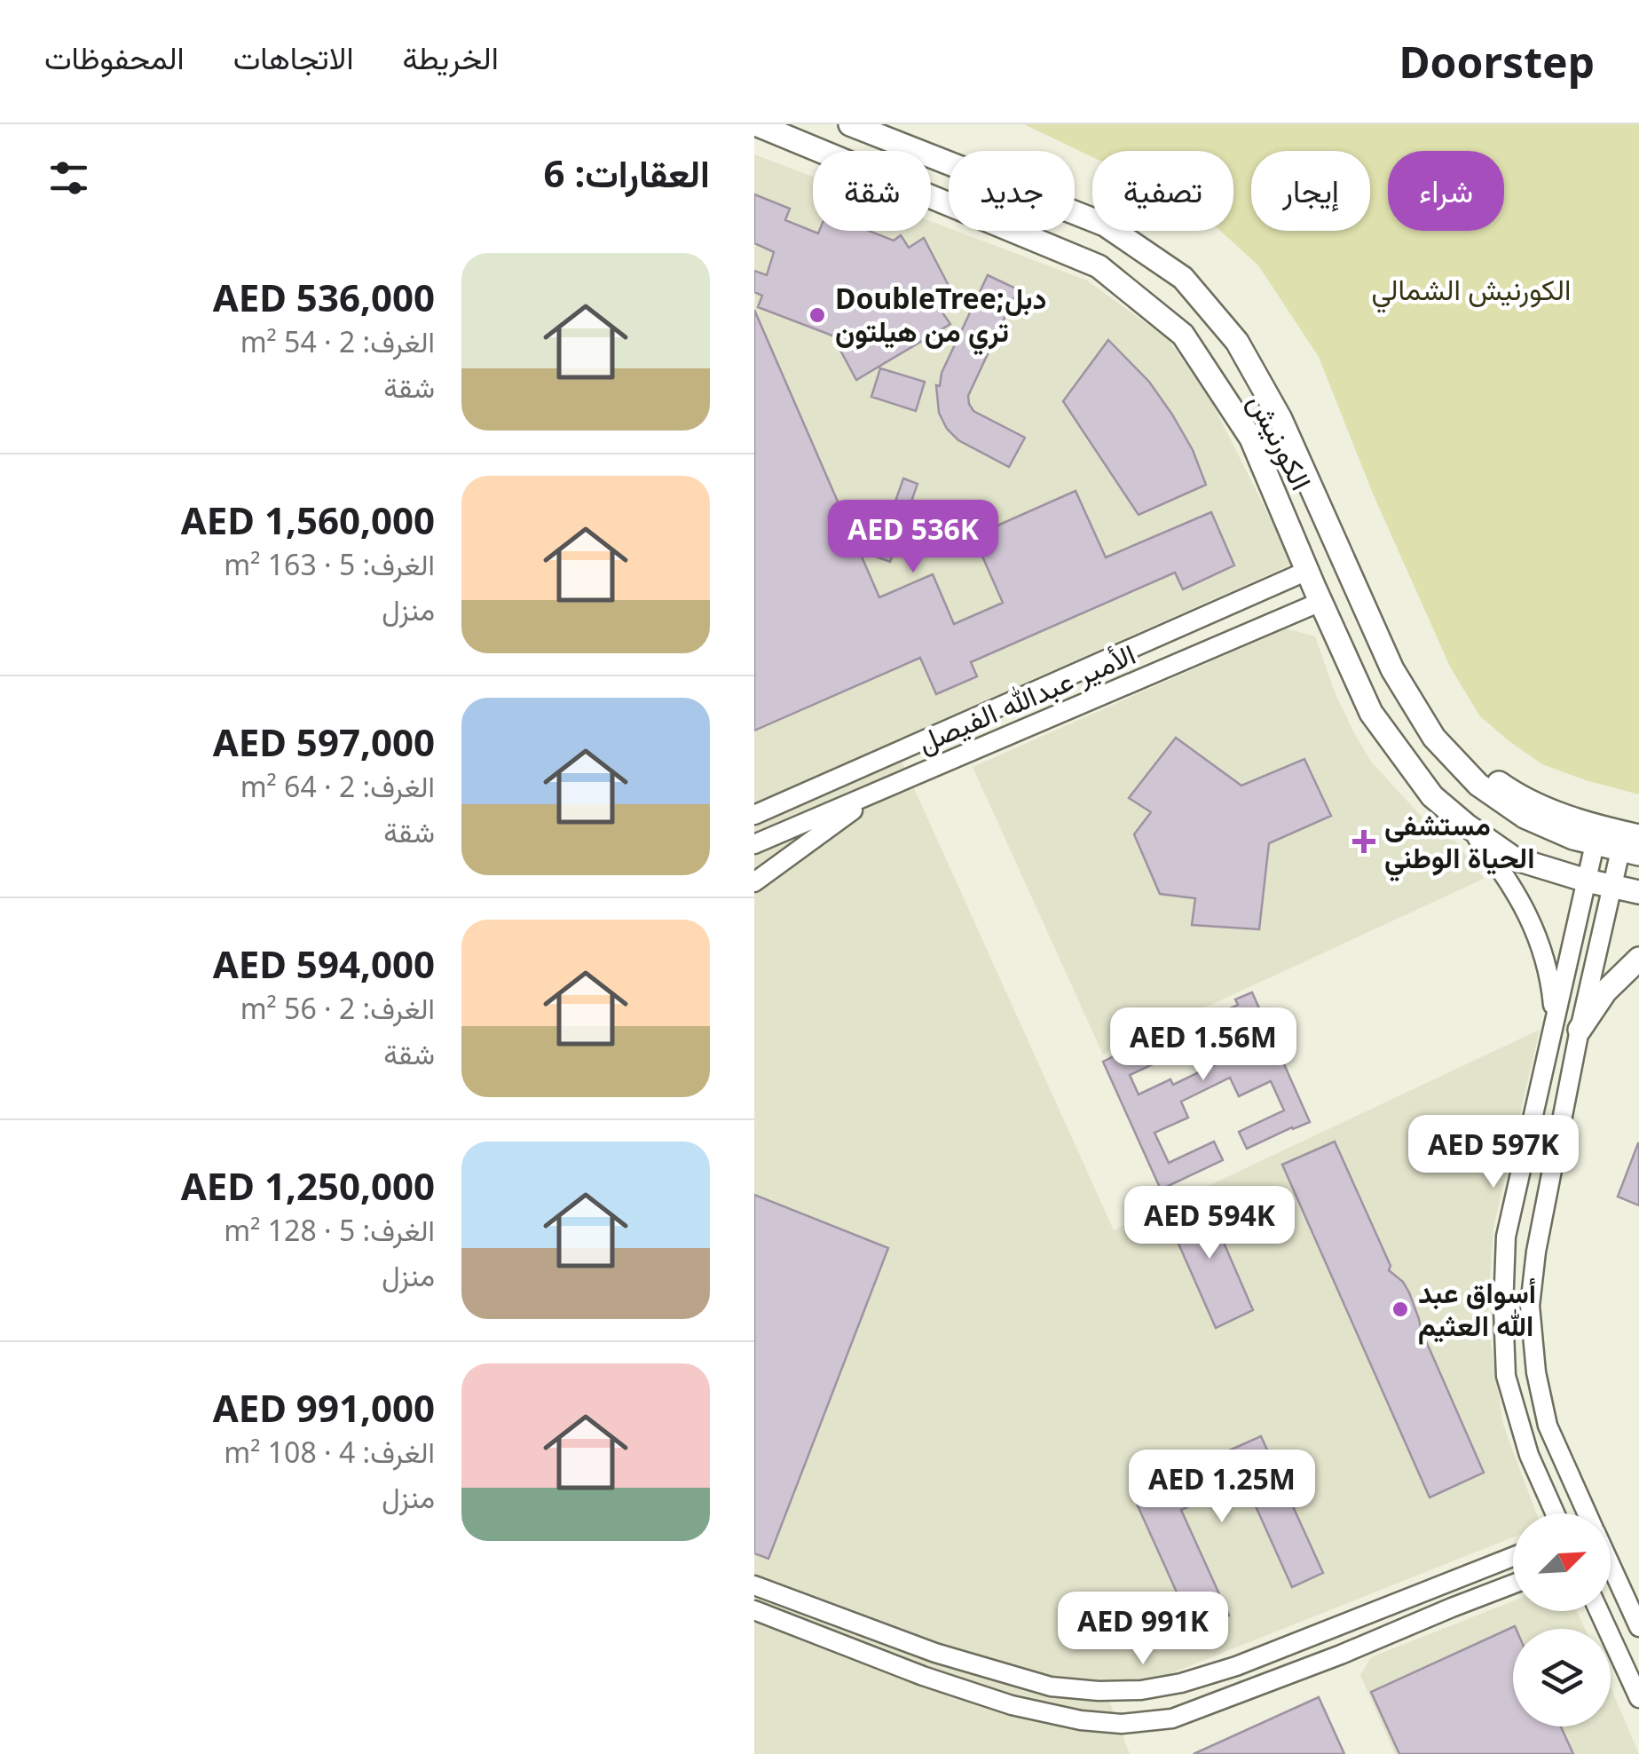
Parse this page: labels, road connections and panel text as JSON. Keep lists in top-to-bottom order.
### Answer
{
  "streets": {
    "main road": ["الكورنيش"],
    "street": ["الأمير عبدالله الفيصل"]
  },
  "crossings": [
    ["الكورنيش", "الأمير عبدالله الفيصل"]
  ],
  "parks": ["الكورنيش الشمالي"],
  "places": {
    "other": ["DoubleTree;دبل تري من هيلتون", "أسواق عبد الله العثيم"],
    "health": ["مستشفى الحياة الوطني"]
  },
  "north": "top right",
  "page": {
    "header": "Doorstep",
    "nav": ["الخريطة", "الاتجاهات", "المحفوظات"],
    "heading": "العقارات: 6",
    "chip": [
      "شراء",
      "إيجار",
      "تصفية",
      "جديد",
      "شقة"
    ],
    "list": [
      {
        "name": "AED 536,000",
        "note": "الغرف: 2 · 54 m² · شقة"
      },
      {
        "name": "AED 1,560,000",
        "note": "الغرف: 5 · 163 m² · منزل"
      },
      {
        "name": "AED 597,000",
        "note": "الغرف: 2 · 64 m² · شقة"
      },
      {
        "name": "AED 594,000",
        "note": "الغرف: 2 · 56 m² · شقة"
      },
      {
        "name": "AED 1,250,000",
        "note": "الغرف: 5 · 128 m² · منزل"
      },
      {
        "name": "AED 991,000",
        "note": "الغرف: 4 · 108 m² · منزل"
      }
    ],
    "price": [
      "AED 536K",
      "AED 1.56M",
      "AED 597K",
      "AED 594K",
      "AED 1.25M",
      "AED 991K"
    ]
  }
}
